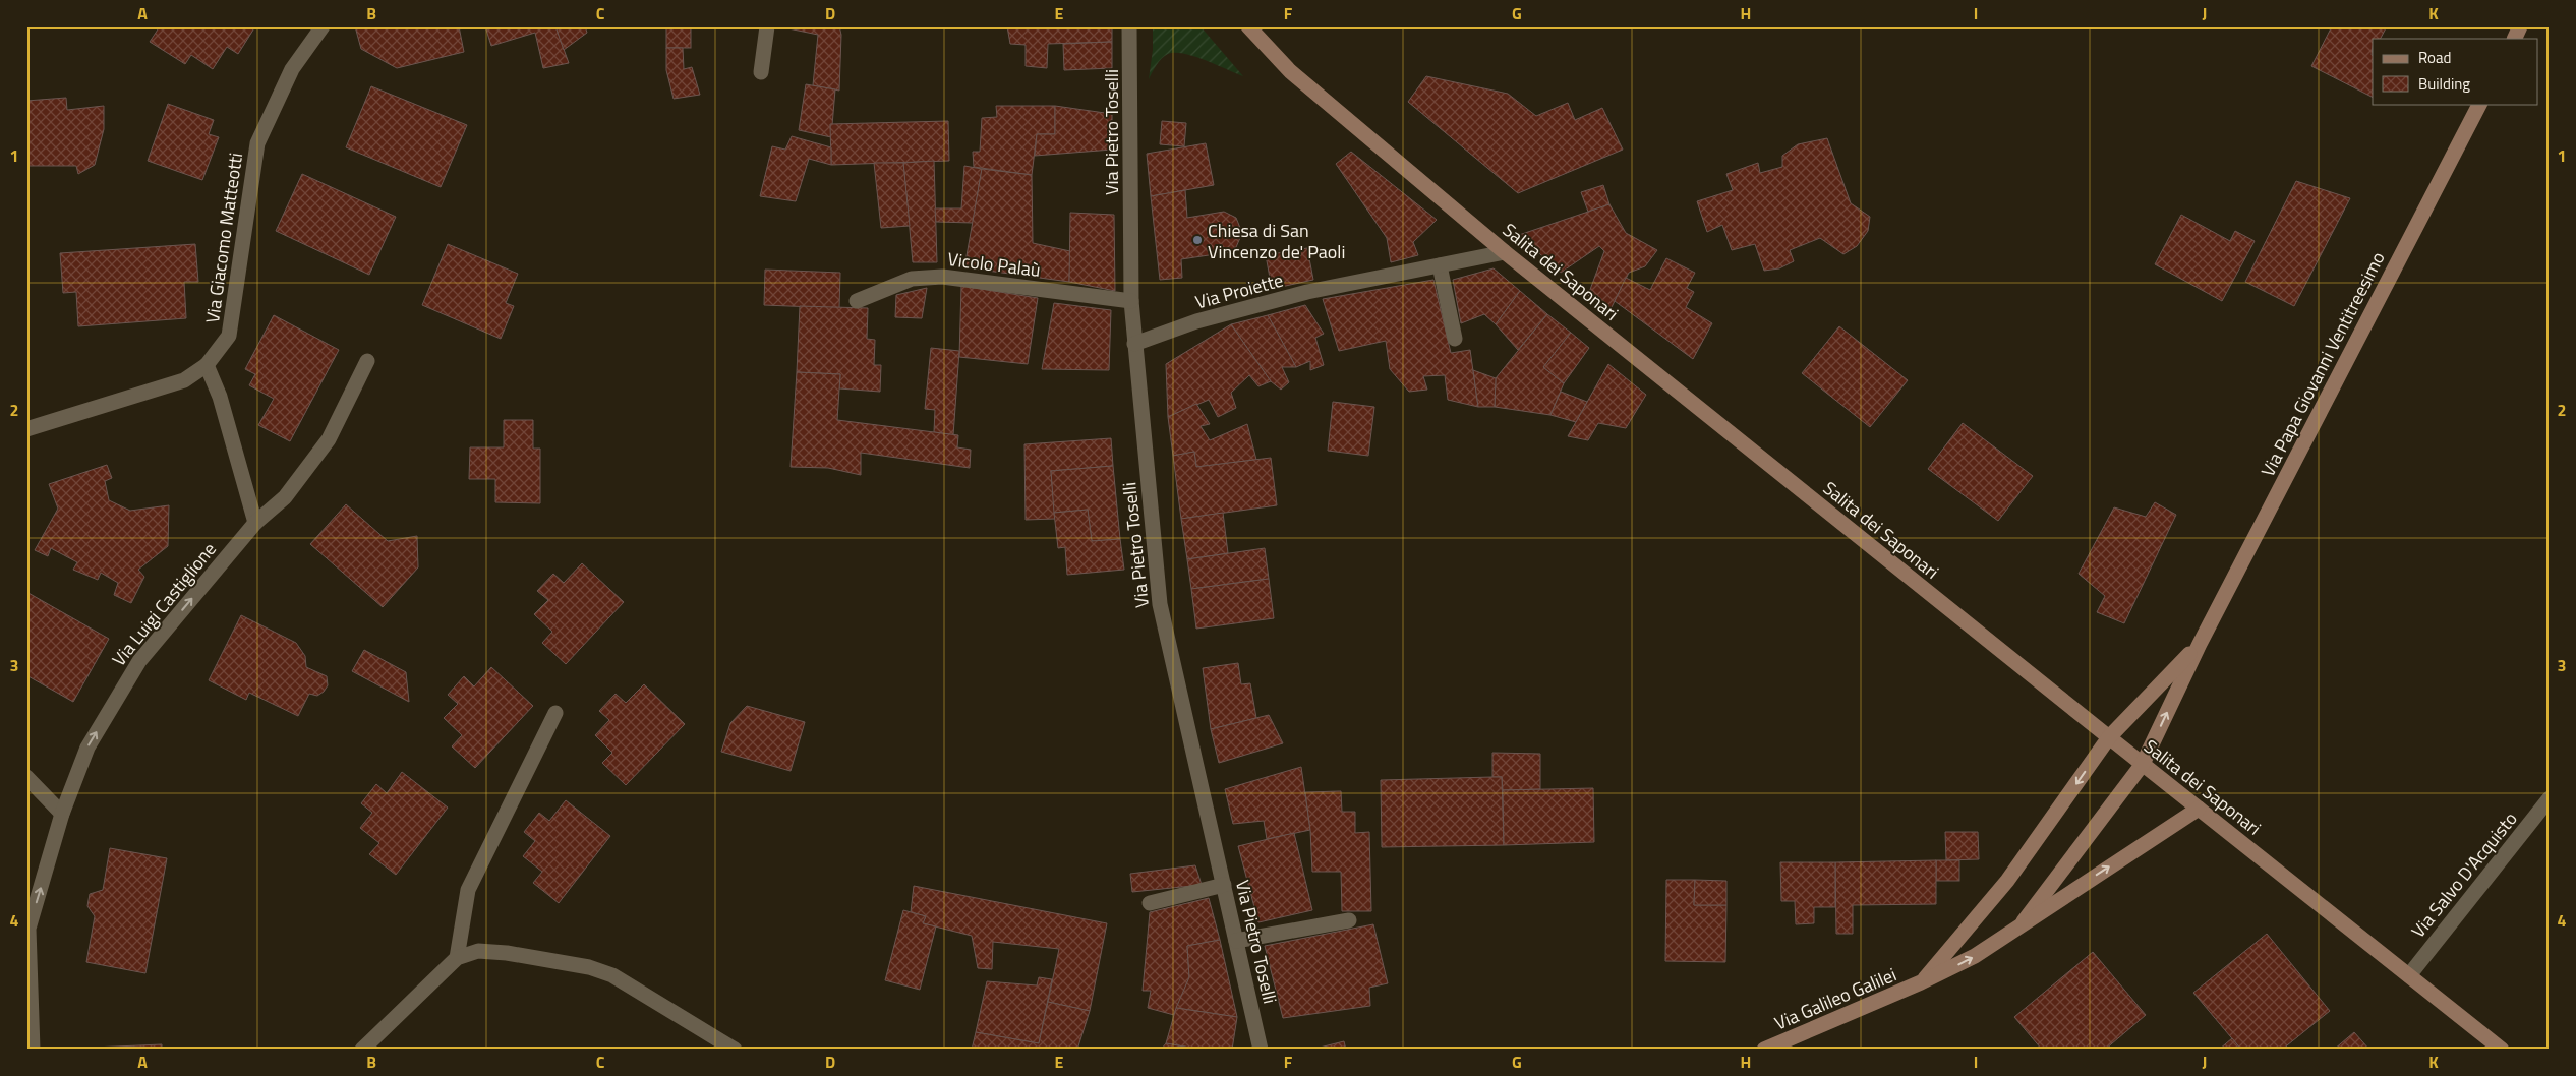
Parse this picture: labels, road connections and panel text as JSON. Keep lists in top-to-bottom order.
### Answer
{
  "streets": {
    "main road": ["Salita dei Saponari", "Via Papa Giovanni Ventitreesimo", "Via Galileo Galilei"],
    "street": [
      "Via Pietro Toselli",
      "Via Giacomo Matteotti",
      "Vicolo Palaù",
      "Via Proiette",
      "Via Luigi Castiglione",
      "Via Salvo D'Acquisto"
    ]
  },
  "crossings": [
    ["Via Pietro Toselli", "Vicolo Palaù"],
    ["Via Pietro Toselli", "Via Proiette"],
    ["Salita dei Saponari", "Via Proiette"],
    ["Salita dei Saponari", "Via Salvo D'Acquisto"],
    ["Salita dei Saponari", "Via Galileo Galilei"]
  ],
  "one_way": ["Via Luigi Castiglione"],
  "places": ["Chiesa di San Vincenzo de' Paoli"],
  "legend": ["Road", "Building"],
  "grid": {
    "columns": [
      "A",
      "B",
      "C",
      "D",
      "E",
      "F",
      "G",
      "H",
      "I",
      "J",
      "K"
    ],
    "rows": [
      "1",
      "2",
      "3",
      "4"
    ]
  }
}
